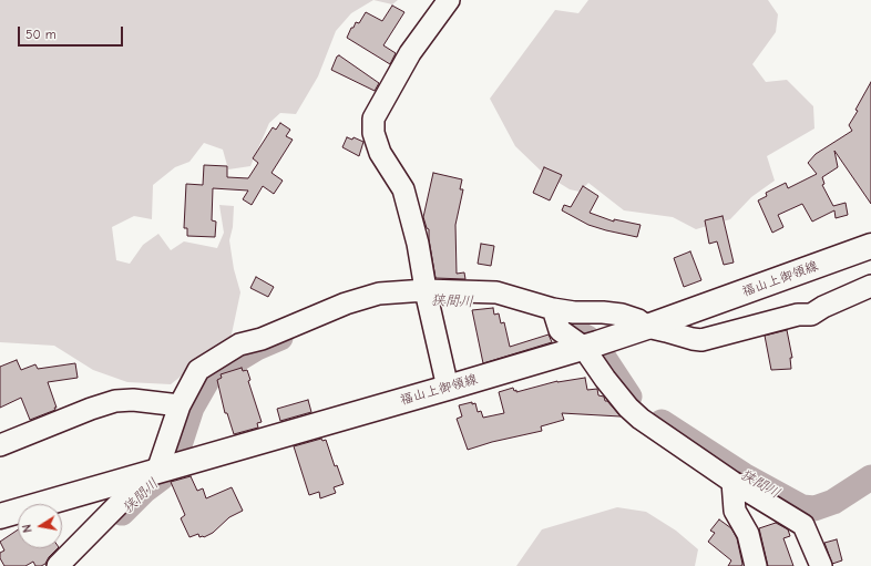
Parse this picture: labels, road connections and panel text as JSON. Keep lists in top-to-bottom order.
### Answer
{
  "streets": {
    "main road": ["福山上御領線"]
  },
  "water": ["狭間川"],
  "scale_bar": "50 m",
  "north": "left"
}
